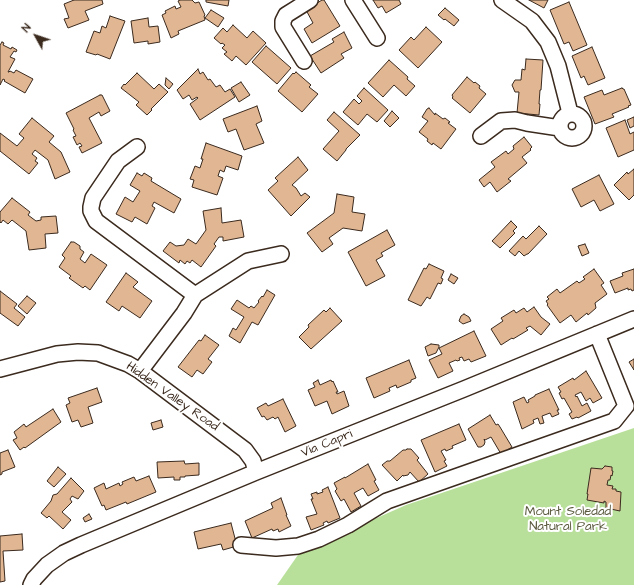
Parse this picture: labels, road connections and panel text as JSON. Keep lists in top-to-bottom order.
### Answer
{
  "streets": {
    "street": ["Hidden Valley Road", "Via Capri"]
  },
  "crossings": [
    ["Hidden Valley Road", "Via Capri"]
  ],
  "parks": ["Mount Soledad Natural Park"],
  "north": "top left"
}
